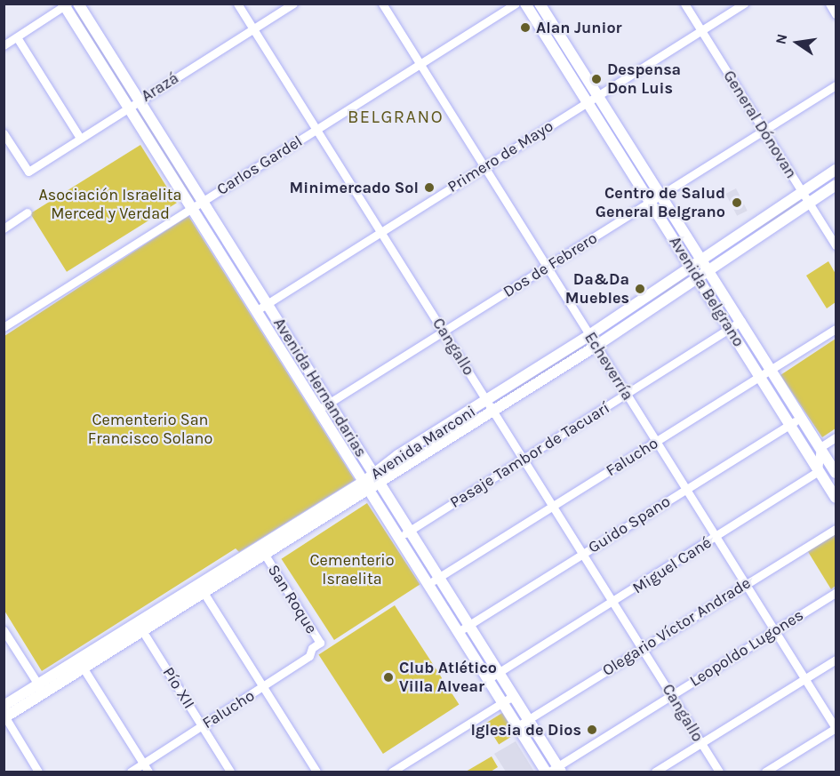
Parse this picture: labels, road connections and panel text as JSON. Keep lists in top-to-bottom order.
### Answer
{
  "streets": {
    "main road": ["Avenida Belgrano", "Avenida Hernandarias", "Avenida Marconi"],
    "street": [
      "Arazá",
      "General Dónovan",
      "Primero de Mayo",
      "Carlos Gardel",
      "Dos de Febrero",
      "Cangallo",
      "Echeverría",
      "Pasaje Tambor de Tacuarí",
      "Falucho",
      "Guido Spano",
      "Miguel Cané",
      "San Roque",
      "Olegario Víctor Andrade",
      "Leopoldo Lugones",
      "Pío XII"
    ]
  },
  "crossings": [
    ["Arazá", "Cangallo"],
    ["Arazá", "Avenida Hernandarias"],
    ["General Dónovan", "Primero de Mayo"],
    ["General Dónovan", "Dos de Febrero"],
    ["General Dónovan", "Avenida Marconi"],
    ["Primero de Mayo", "Avenida Belgrano"],
    ["Primero de Mayo", "Cangallo"],
    ["Primero de Mayo", "Echeverría"],
    ["Primero de Mayo", "Avenida Hernandarias"],
    ["Carlos Gardel", "Cangallo"],
    ["Carlos Gardel", "Echeverría"],
    ["Carlos Gardel", "Avenida Hernandarias"],
    ["Dos de Febrero", "Avenida Belgrano"],
    ["Dos de Febrero", "Cangallo"],
    ["Dos de Febrero", "Echeverría"],
    ["Dos de Febrero", "Avenida Hernandarias"],
    ["Avenida Belgrano", "Avenida Marconi"],
    ["Avenida Belgrano", "Pasaje Tambor de Tacuarí"],
    ["Avenida Belgrano", "Falucho"],
    ["Avenida Belgrano", "Guido Spano"],
    ["Avenida Belgrano", "Miguel Cané"],
    ["Cangallo", "Avenida Marconi"],
    ["Cangallo", "Pasaje Tambor de Tacuarí"],
    ["Cangallo", "Falucho"],
    ["Cangallo", "Guido Spano"],
    ["Cangallo", "Miguel Cané"],
    ["Cangallo", "Olegario Víctor Andrade"],
    ["Cangallo", "Leopoldo Lugones"],
    ["Echeverría", "Avenida Marconi"],
    ["Echeverría", "Pasaje Tambor de Tacuarí"],
    ["Echeverría", "Falucho"],
    ["Echeverría", "Guido Spano"],
    ["Echeverría", "Miguel Cané"],
    ["Echeverría", "Olegario Víctor Andrade"],
    ["Echeverría", "Leopoldo Lugones"],
    ["Avenida Hernandarias", "Avenida Marconi"],
    ["Avenida Hernandarias", "Pasaje Tambor de Tacuarí"],
    ["Avenida Hernandarias", "Falucho"],
    ["Avenida Hernandarias", "Guido Spano"],
    ["Avenida Hernandarias", "Miguel Cané"],
    ["Avenida Hernandarias", "Olegario Víctor Andrade"],
    ["Avenida Hernandarias", "Leopoldo Lugones"],
    ["Avenida Marconi", "San Roque"],
    ["Avenida Marconi", "Pío XII"],
    ["Falucho", "San Roque"],
    ["Falucho", "Pío XII"]
  ],
  "districts": ["BELGRANO"],
  "parks": ["Asociación Israelita Merced y Verdad", "Cementerio San Francisco Solano", "Cementerio Israelita"],
  "places": [
    "Alan Junior",
    "Despensa Don Luis",
    "Minimercado Sol",
    "Centro de Salud General Belgrano",
    "Da&Da Muebles",
    "Club Atlético Villa Alvear",
    "Iglesia de Dios"
  ],
  "north": "left"
}
